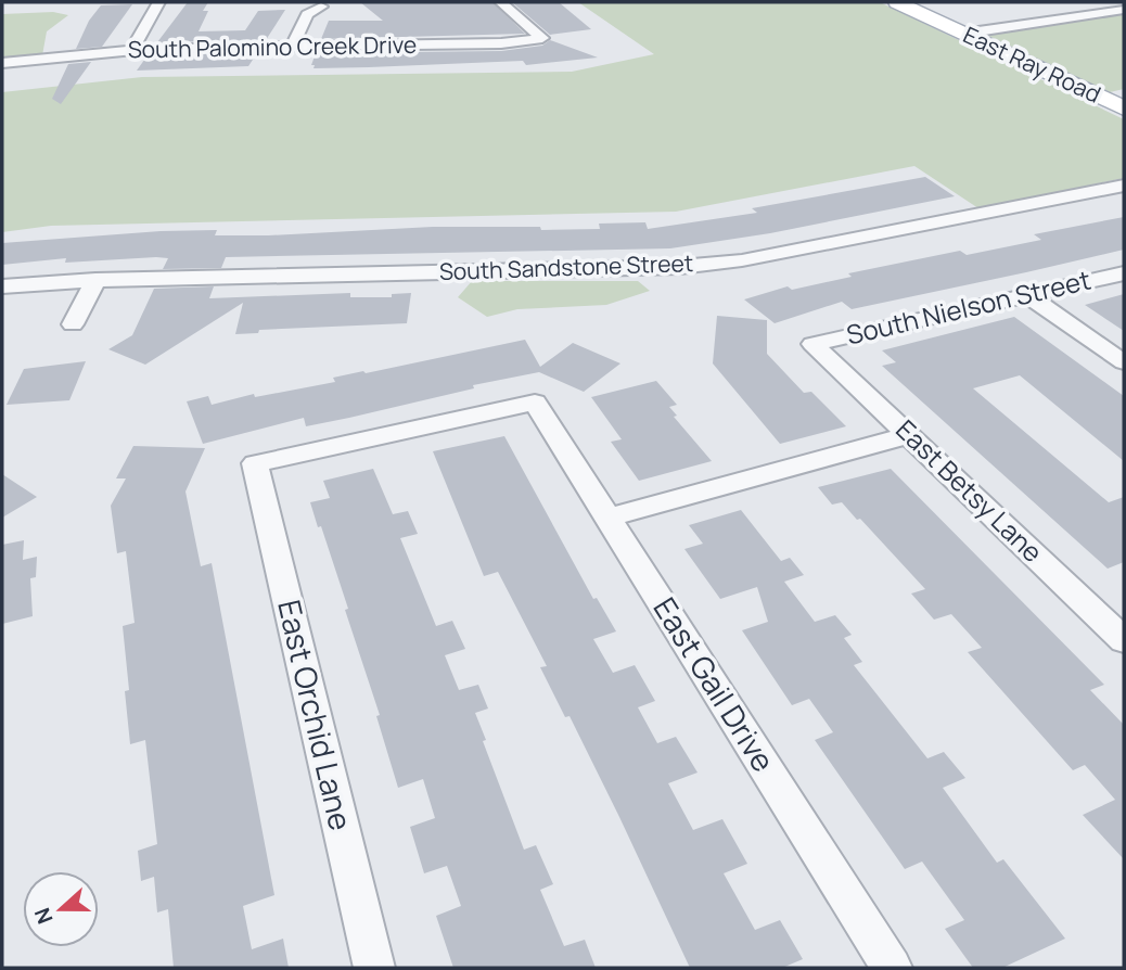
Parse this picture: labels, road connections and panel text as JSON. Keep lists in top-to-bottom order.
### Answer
{
  "streets": {
    "main road": ["East Ray Road"],
    "street": [
      "South Palomino Creek Drive",
      "South Sandstone Street",
      "South Nielson Street",
      "East Betsy Lane",
      "East Gail Drive",
      "East Orchid Lane"
    ]
  },
  "crossings": [
    ["South Nielson Street", "East Betsy Lane"],
    ["East Gail Drive", "East Orchid Lane"]
  ],
  "north": "left"
}
